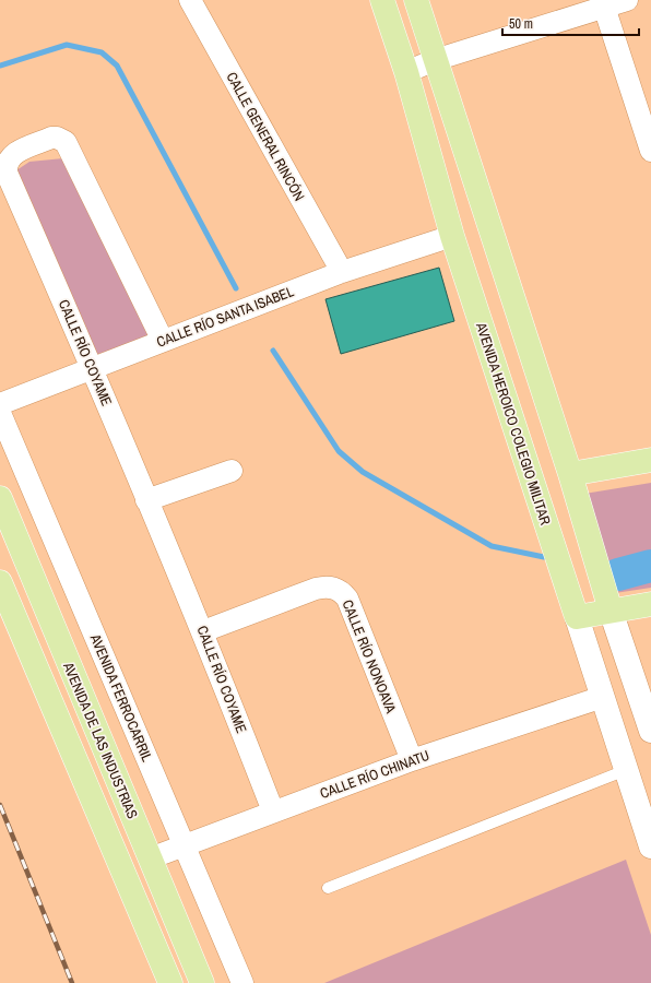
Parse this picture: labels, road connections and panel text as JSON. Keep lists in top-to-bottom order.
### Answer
{
  "streets": {
    "main road": ["AVENIDA HEROICO COLEGIO MILITAR", "AVENIDA DE LAS INDUSTRIAS"],
    "street": [
      "CALLE GENERAL RINCÓN",
      "CALLE RÍO SANTA ISABEL",
      "CALLE RÍO COYAME",
      "CALLE RÍO NONOAVA",
      "AVENIDA FERROCARRIL",
      "CALLE RÍO CHINATU"
    ]
  },
  "crossings": [
    ["CALLE GENERAL RINCÓN", "CALLE RÍO SANTA ISABEL"],
    ["CALLE RÍO SANTA ISABEL", "CALLE RÍO COYAME"],
    ["CALLE RÍO SANTA ISABEL", "AVENIDA HEROICO COLEGIO MILITAR"],
    ["CALLE RÍO COYAME", "CALLE RÍO NONOAVA"],
    ["CALLE RÍO COYAME", "CALLE RÍO CHINATU"],
    ["AVENIDA HEROICO COLEGIO MILITAR", "CALLE RÍO CHINATU"],
    ["CALLE RÍO NONOAVA", "CALLE RÍO CHINATU"],
    ["AVENIDA FERROCARRIL", "CALLE RÍO CHINATU"],
    ["AVENIDA DE LAS INDUSTRIAS", "CALLE RÍO CHINATU"]
  ],
  "scale_bar": "50 m"
}
